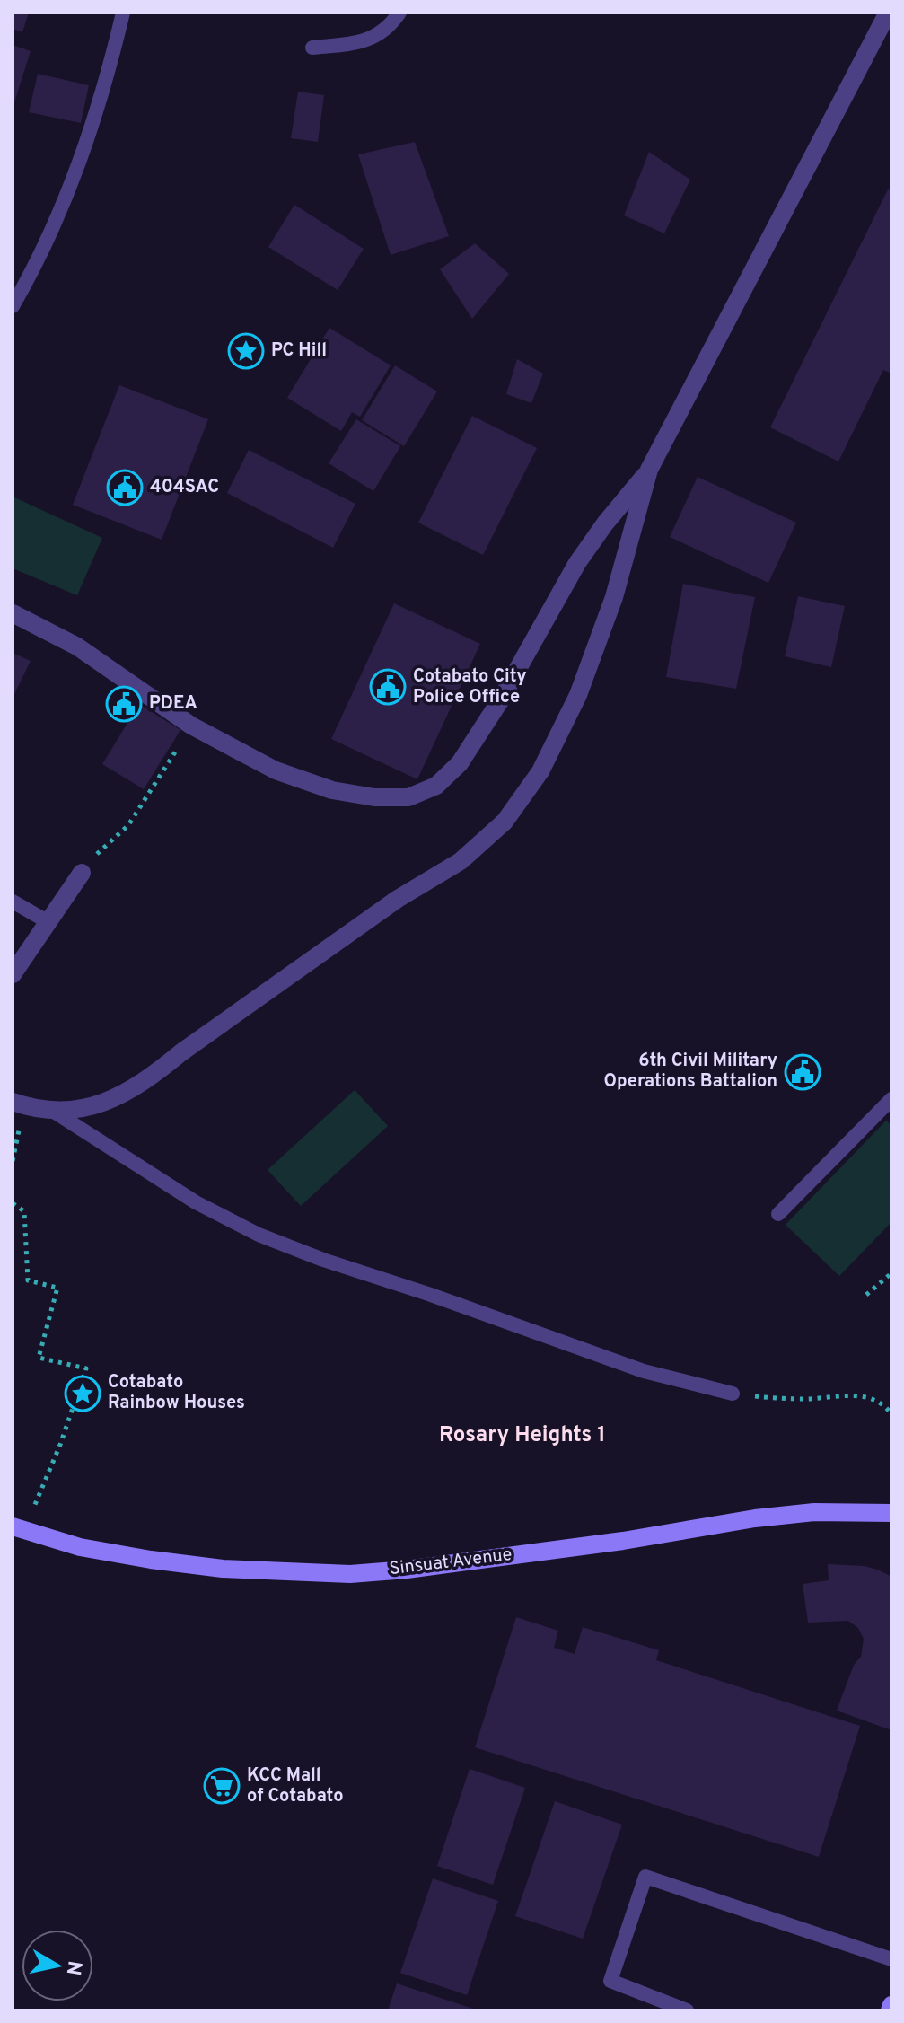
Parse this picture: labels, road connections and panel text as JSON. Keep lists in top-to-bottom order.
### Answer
{
  "streets": {
    "main road": ["Sinsuat Avenue"]
  },
  "districts": ["Rosary Heights 1"],
  "places": {
    "place": ["PC Hill", "Cotabato Rainbow Houses"],
    "public building": [
      "404SAC",
      "Cotabato City Police Office",
      "PDEA",
      "6th Civil Military Operations Battalion"
    ],
    "supermarket": ["KCC Mall of Cotabato"]
  },
  "north": "right"
}
